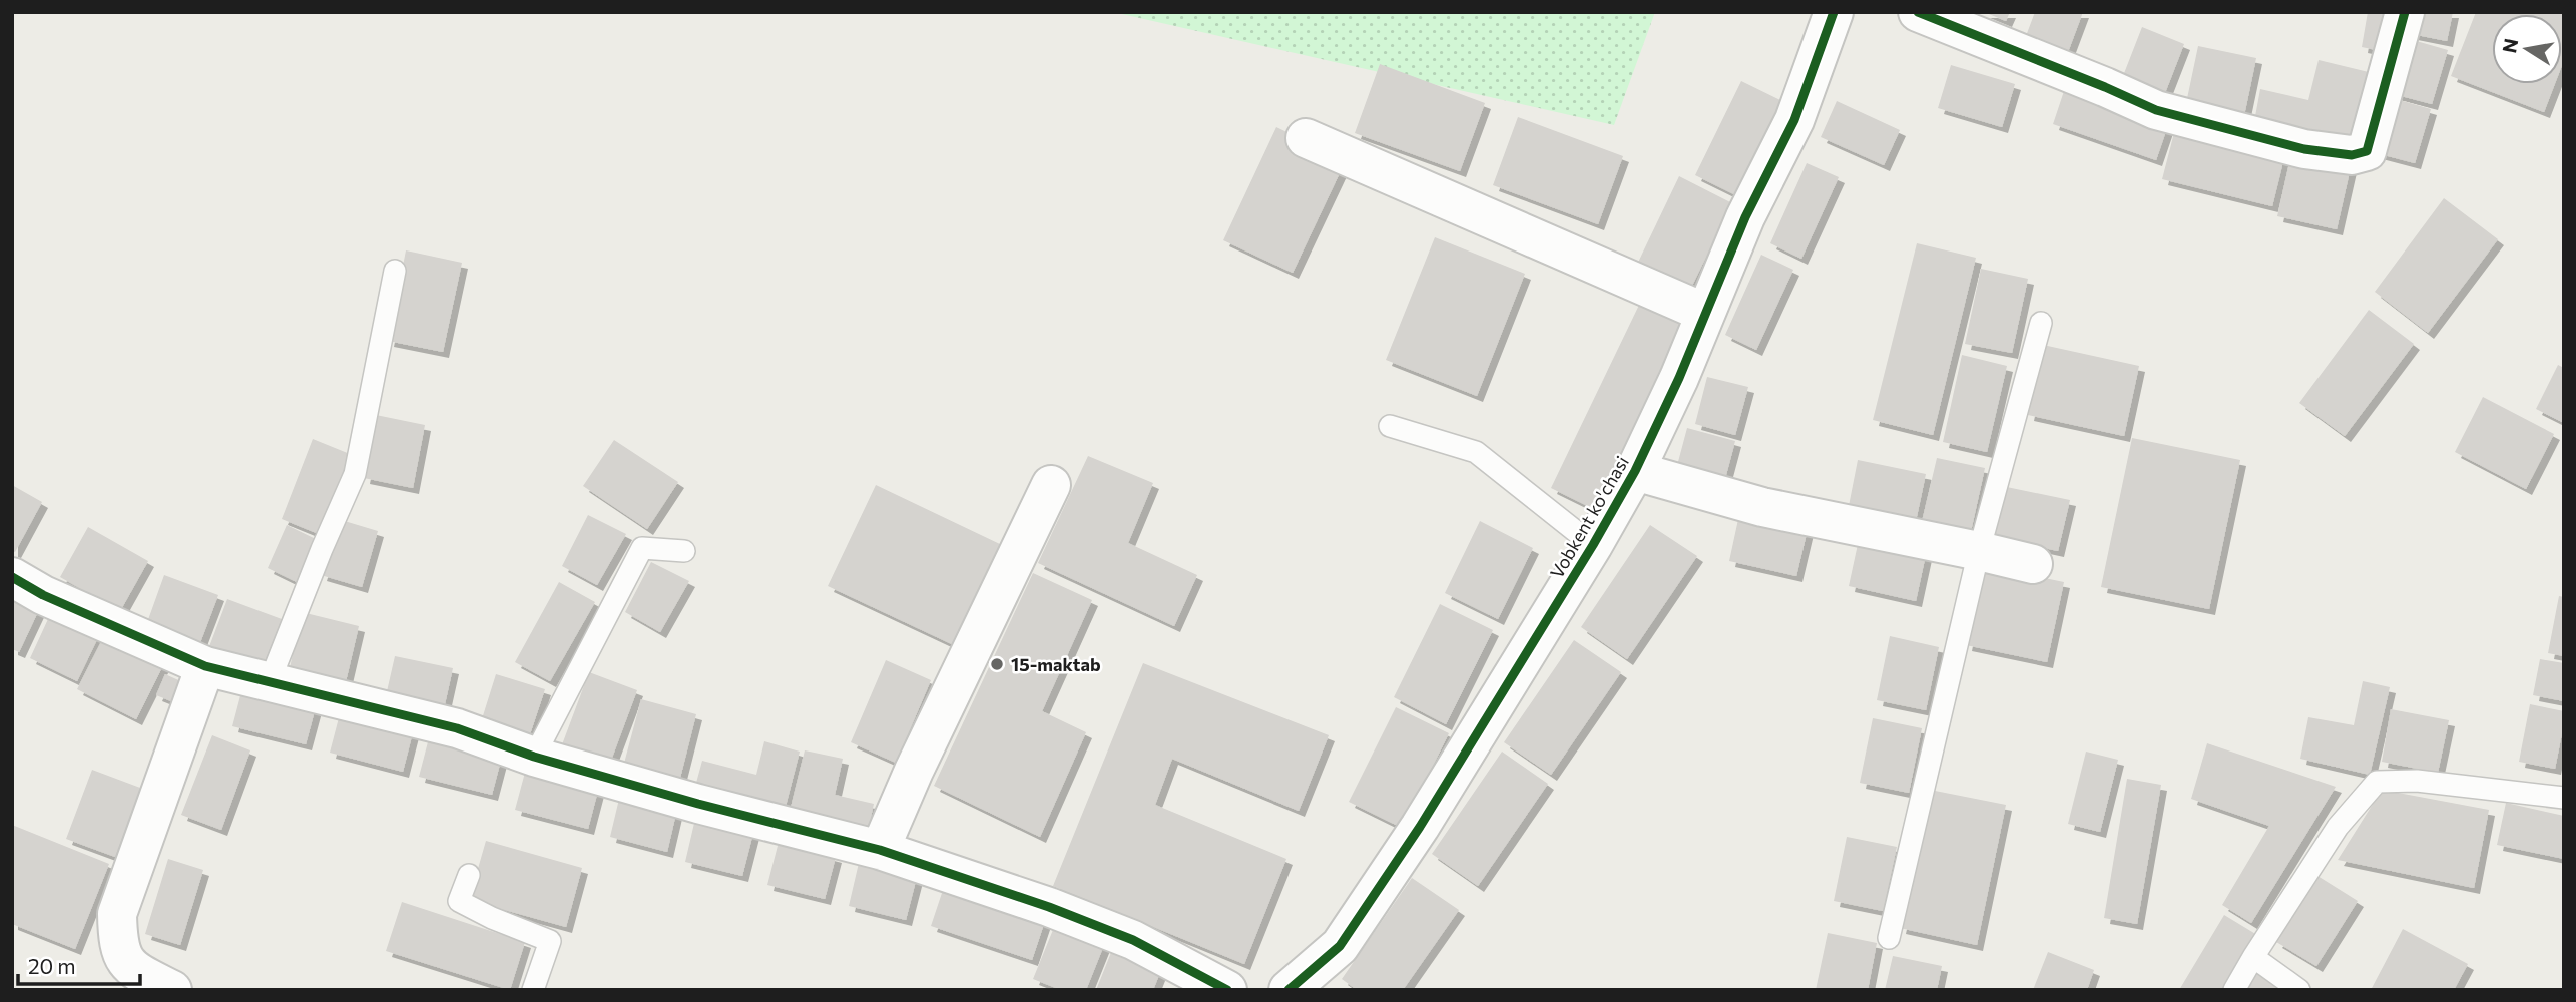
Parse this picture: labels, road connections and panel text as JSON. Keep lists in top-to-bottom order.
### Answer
{
  "streets": {
    "street": ["Vobkent ko'chasi"]
  },
  "places": ["15-maktab"],
  "scale_bar": "20 m",
  "north": "left"
}
